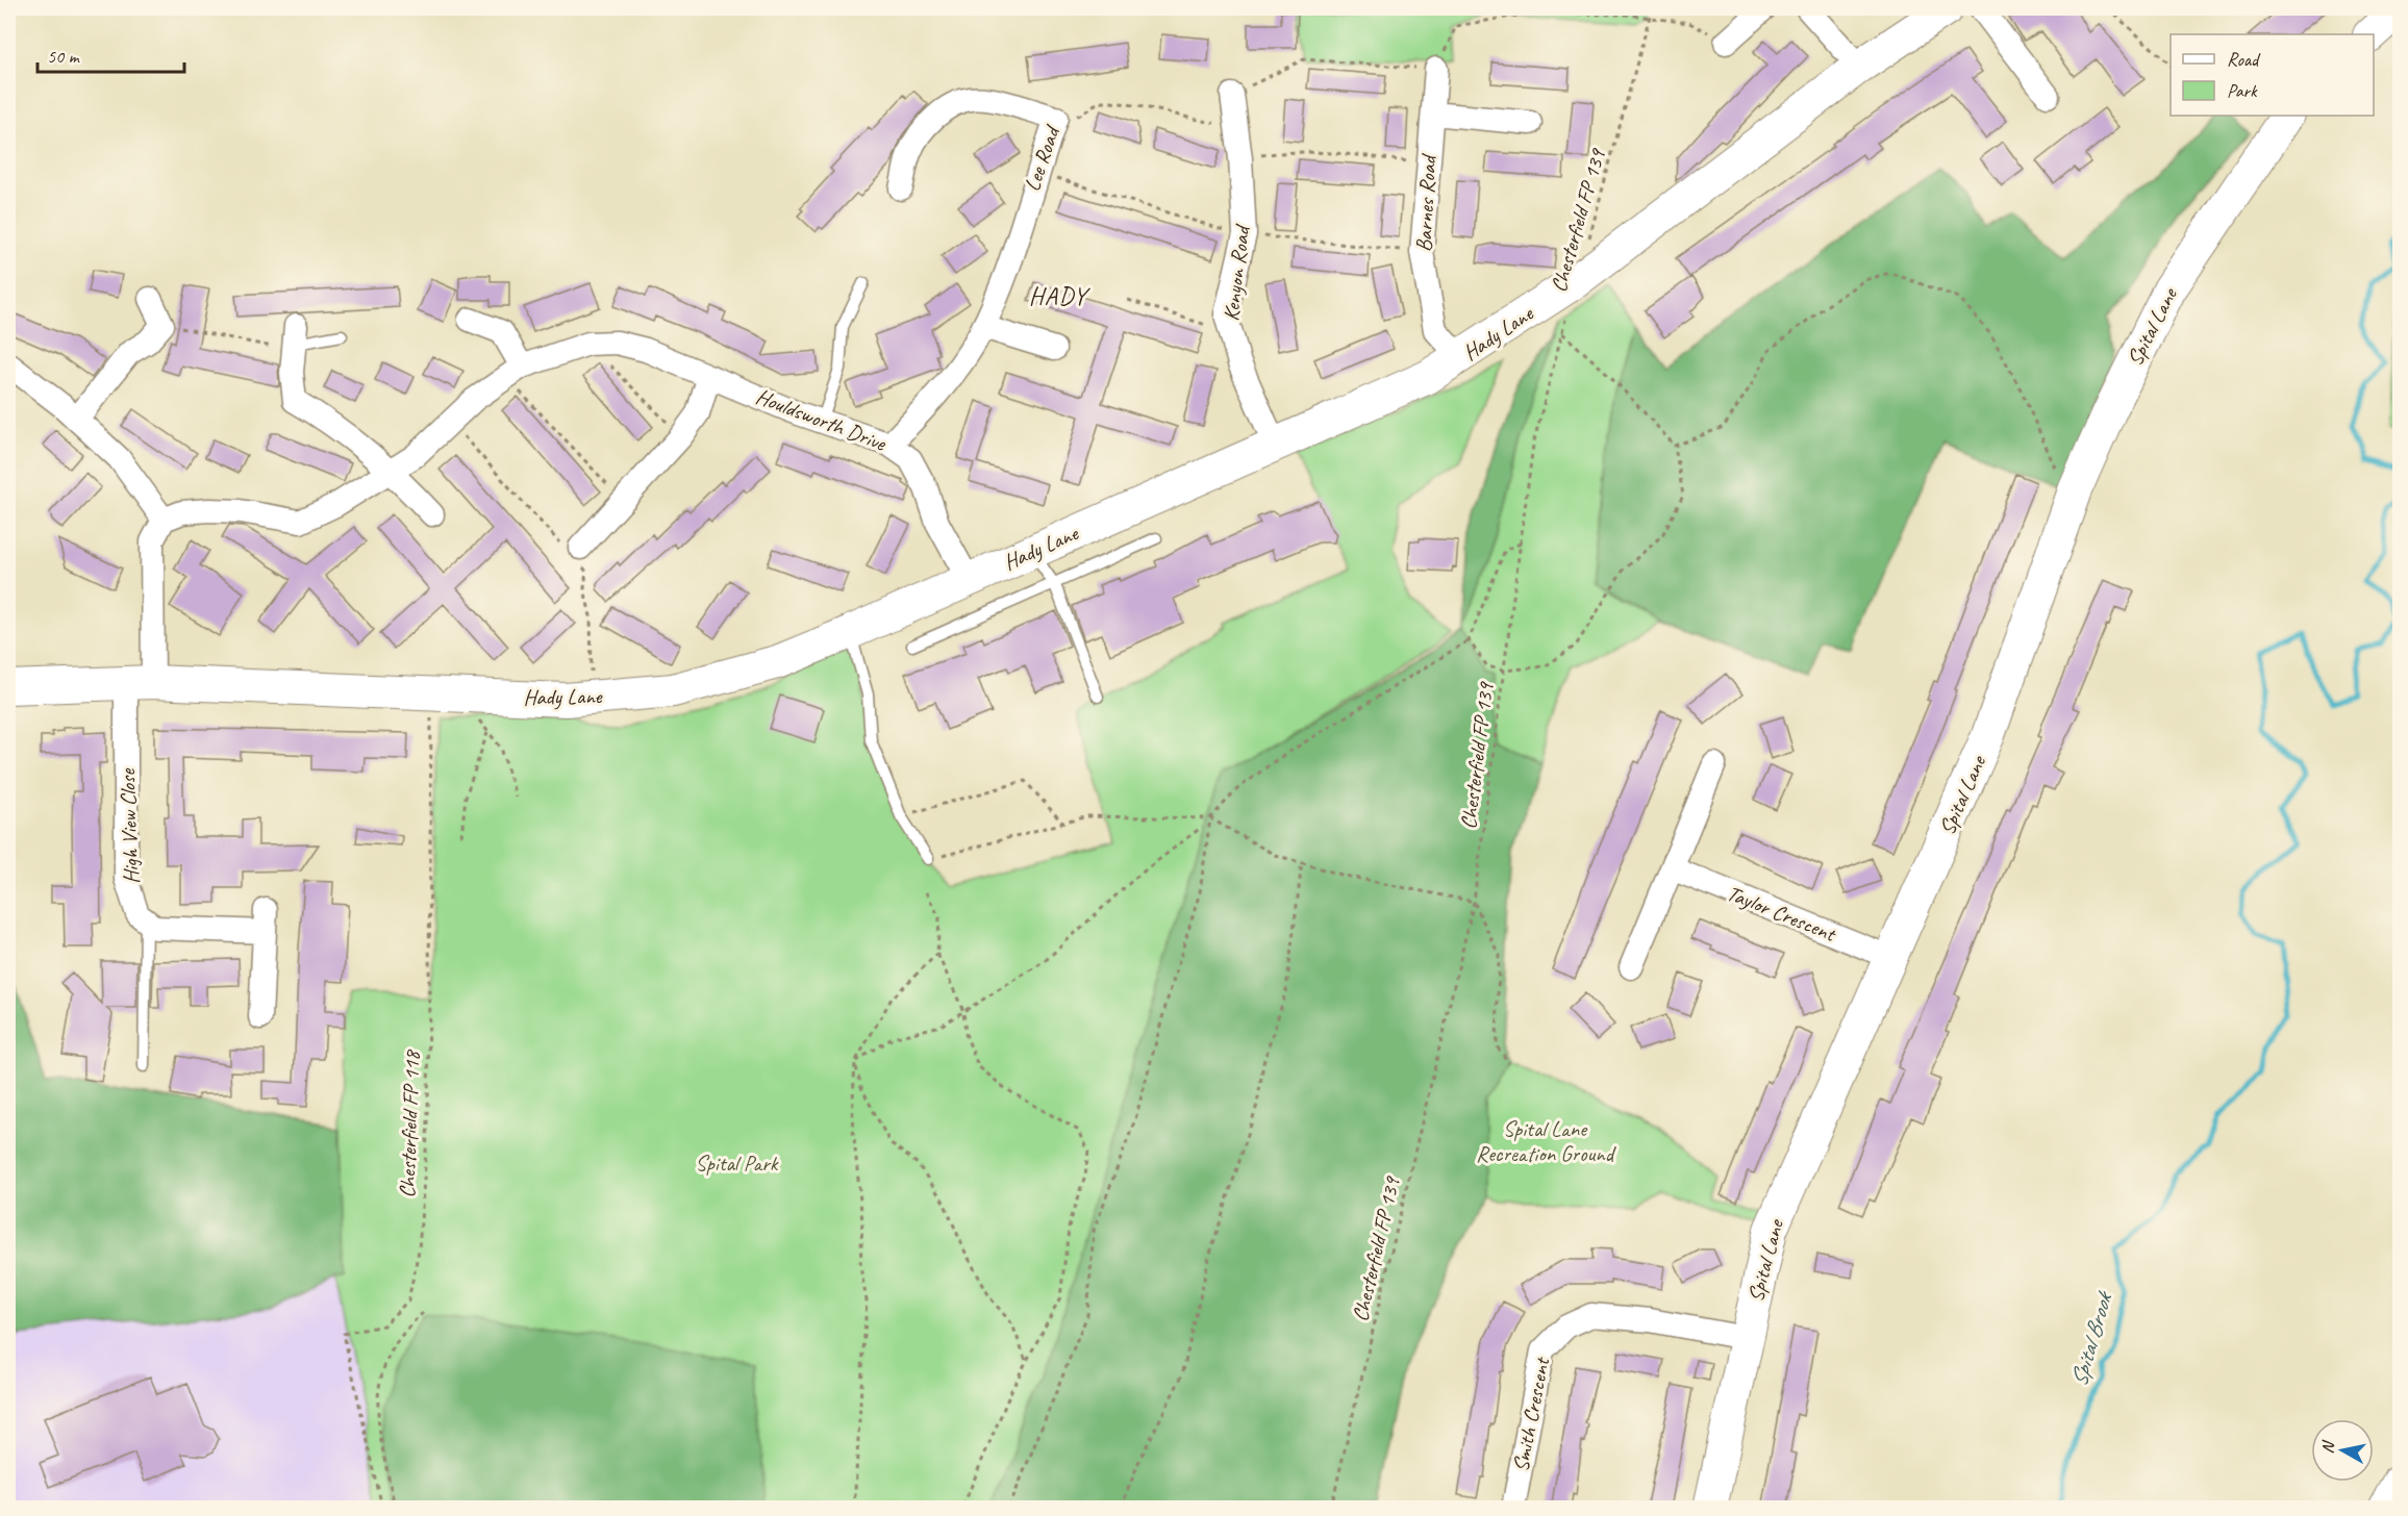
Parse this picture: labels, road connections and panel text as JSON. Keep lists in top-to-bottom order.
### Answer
{
  "streets": {
    "street": [
      "Lee Road",
      "Barnes Road",
      "Kenyon Road",
      "Spital Lane",
      "Hady Lane",
      "Houldsworth Drive",
      "High View Close",
      "Taylor Crescent",
      "Smith Crescent"
    ],
    "path": ["Chesterfield FP 139", "Chesterfield FP 118"]
  },
  "crossings": [
    ["Lee Road", "Houldsworth Drive"],
    ["Barnes Road", "Hady Lane"],
    ["Chesterfield FP 139", "Hady Lane"],
    ["Kenyon Road", "Hady Lane"],
    ["Spital Lane", "Taylor Crescent"],
    ["Spital Lane", "Smith Crescent"],
    ["Hady Lane", "Houldsworth Drive"],
    ["Hady Lane", "High View Close"],
    ["Hady Lane", "Chesterfield FP 118"]
  ],
  "districts": ["HADY"],
  "water": ["Spital Brook"],
  "parks": ["Spital Lane Recreation Ground", "Spital Park"],
  "legend": ["Road", "Park"],
  "scale_bar": "50 m",
  "north": "left"
}
